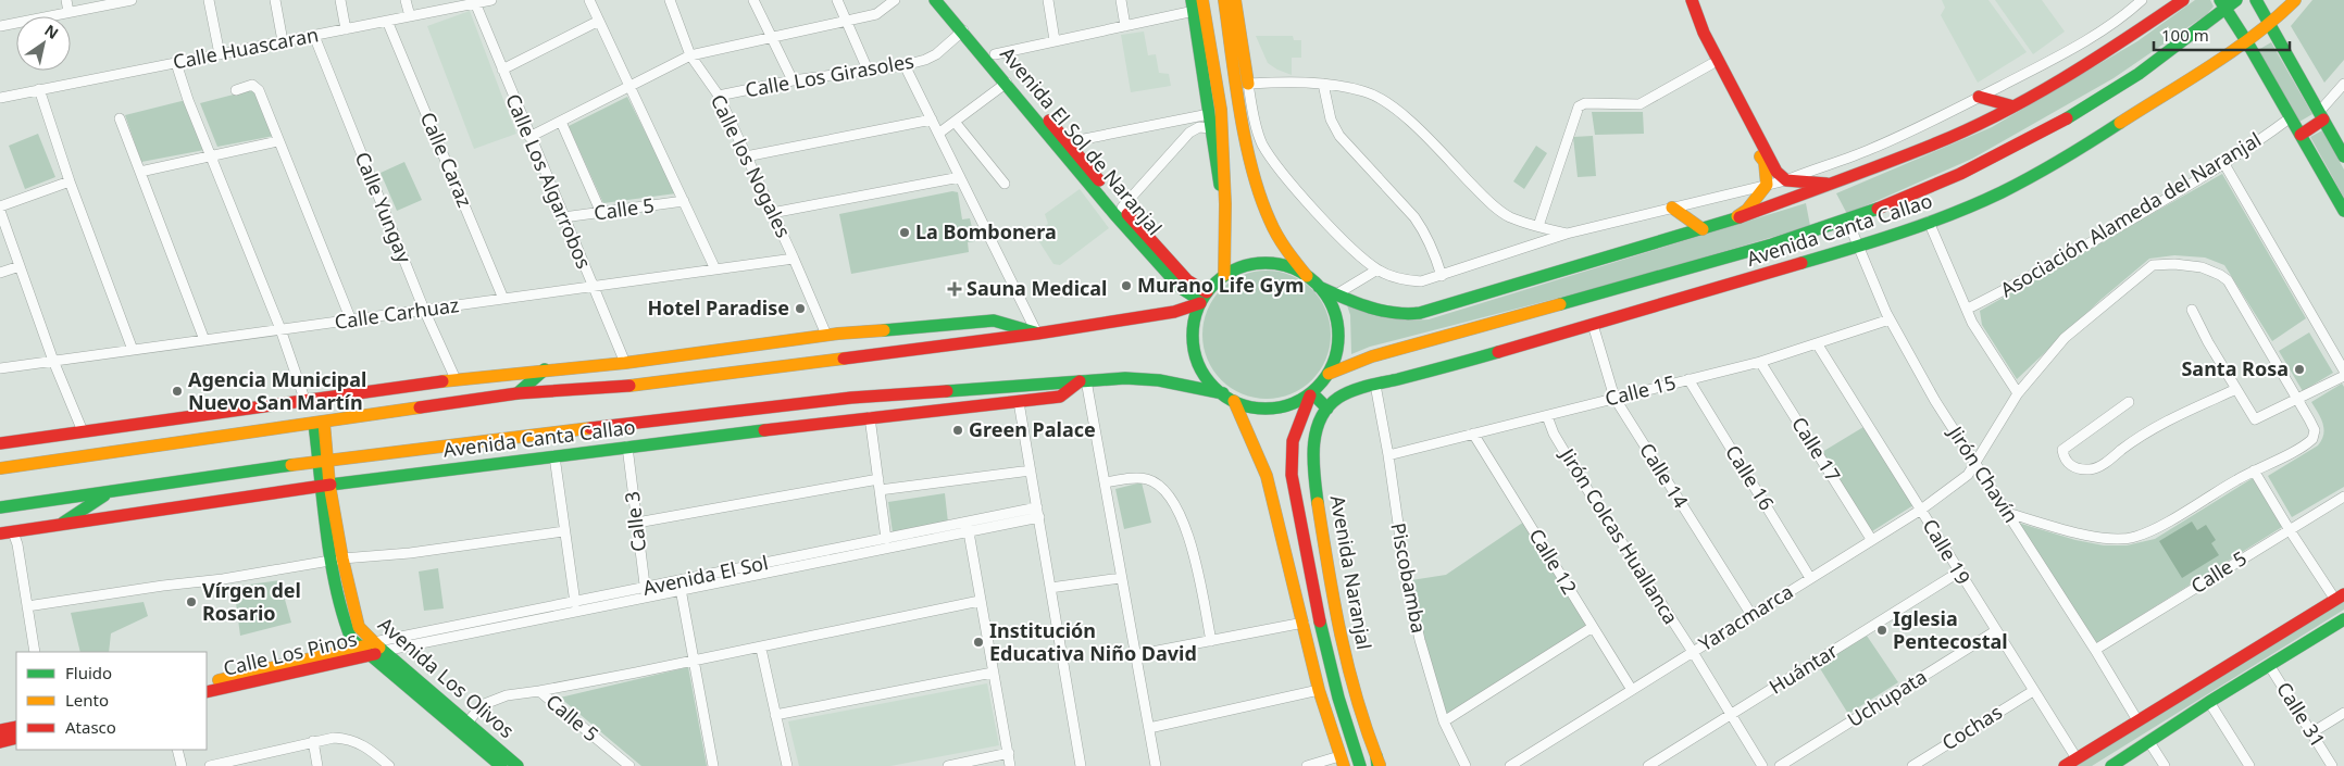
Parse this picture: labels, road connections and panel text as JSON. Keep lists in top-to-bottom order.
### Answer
{
  "streets": {
    "main road": [
      "Avenida El Sol de Naranjal",
      "Avenida Canta Callao",
      "Avenida Naranjal",
      "Calle Los Pinos",
      "Avenida Los Olivos"
    ],
    "street": [
      "Calle Huascaran",
      "Calle Los Girasoles",
      "Calle Caraz",
      "Calle los Nogales",
      "Calle Los Algarrobos",
      "Calle Yungay",
      "Calle 5",
      "Asociación Alameda del Naranjal",
      "Calle Carhuaz",
      "Calle 15",
      "Calle 17",
      "Jirón Chavín",
      "Calle 14",
      "Calle 16",
      "Calle 3",
      "Jirón Colcas Huallanca",
      "Calle 19",
      "Calle 12",
      "Avenida El Sol",
      "Piscobamba",
      "Yaracmarca",
      "Huántar",
      "Uchupata",
      "Calle 31",
      "Cochas"
    ]
  },
  "crossings": [
    ["Calle Huascaran", "Calle Caraz"],
    ["Calle Huascaran", "Calle Los Algarrobos"],
    ["Calle Huascaran", "Calle Yungay"],
    ["Calle Los Girasoles", "Avenida El Sol de Naranjal"],
    ["Calle Los Girasoles", "Calle los Nogales"],
    ["Avenida El Sol de Naranjal", "Avenida Canta Callao"],
    ["Avenida El Sol de Naranjal", "Avenida Naranjal"],
    ["Calle Caraz", "Calle Carhuaz"],
    ["Calle los Nogales", "Calle Carhuaz"],
    ["Calle Los Algarrobos", "Calle 5"],
    ["Calle Los Algarrobos", "Calle Carhuaz"],
    ["Calle Yungay", "Calle Carhuaz"],
    ["Calle 5", "Jirón Chavín"],
    ["Avenida Canta Callao", "Jirón Chavín"],
    ["Avenida Canta Callao", "Calle 14"],
    ["Avenida Canta Callao", "Calle 3"],
    ["Avenida Canta Callao", "Avenida Naranjal"],
    ["Avenida Canta Callao", "Piscobamba"],
    ["Avenida Canta Callao", "Avenida Los Olivos"],
    ["Calle 15", "Calle 17"],
    ["Calle 15", "Jirón Chavín"],
    ["Calle 15", "Calle 14"],
    ["Calle 15", "Calle 16"],
    ["Calle 15", "Jirón Colcas Huallanca"],
    ["Calle 15", "Calle 19"],
    ["Calle 15", "Calle 12"],
    ["Calle 15", "Piscobamba"],
    ["Calle 17", "Yaracmarca"],
    ["Jirón Chavín", "Yaracmarca"],
    ["Calle 14", "Yaracmarca"],
    ["Calle 16", "Yaracmarca"],
    ["Calle 3", "Avenida El Sol"],
    ["Jirón Colcas Huallanca", "Yaracmarca"],
    ["Jirón Colcas Huallanca", "Huántar"],
    ["Calle 19", "Yaracmarca"],
    ["Calle 19", "Huántar"],
    ["Calle 19", "Uchupata"],
    ["Calle 19", "Cochas"],
    ["Calle 12", "Yaracmarca"],
    ["Avenida El Sol", "Calle Los Pinos"],
    ["Avenida El Sol", "Avenida Los Olivos"],
    ["Calle Los Pinos", "Avenida Los Olivos"]
  ],
  "places": {
    "other": [
      "La Bombonera",
      "Murano Life Gym",
      "Hotel Paradise",
      "Santa Rosa",
      "Agencia Municipal Nuevo San Martín",
      "Green Palace",
      "Vírgen del Rosario",
      "Iglesia Pentecostal",
      "Institución Educativa Niño David"
    ],
    "health": ["Sauna Medical"]
  },
  "legend": ["Fluido", "Lento", "Atasco"],
  "scale_bar": "100 m",
  "north": "top right"
}
